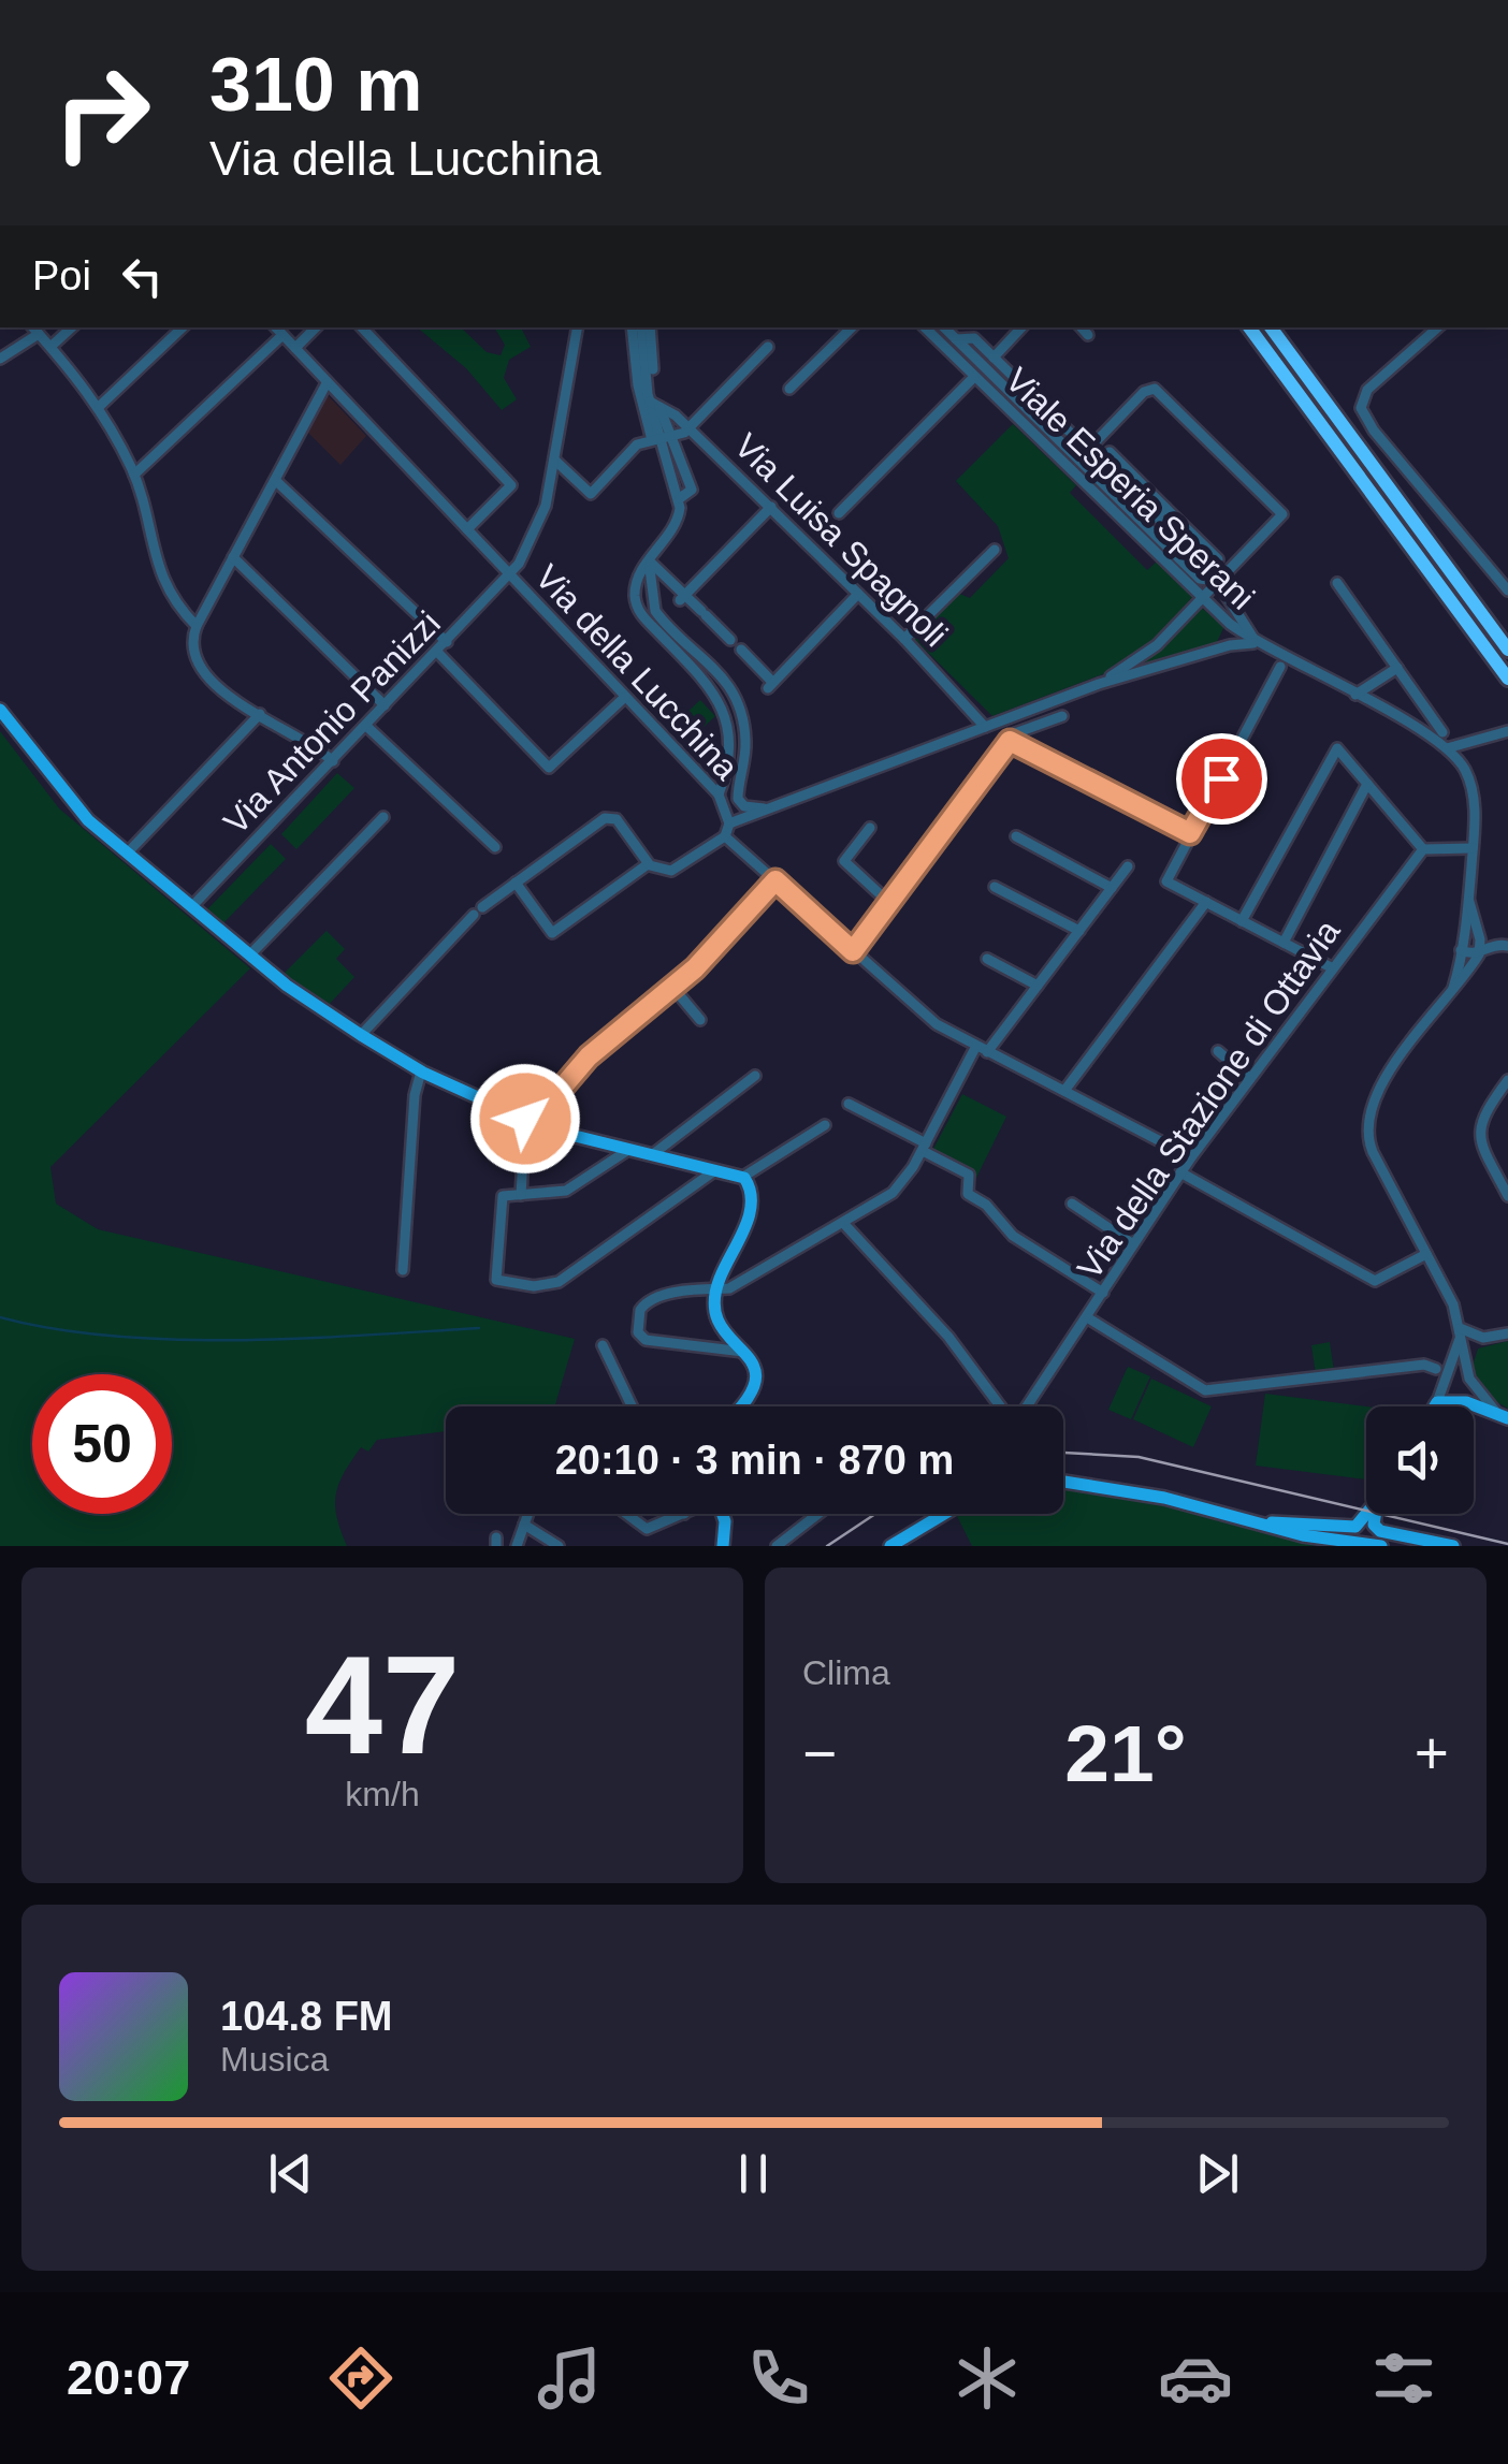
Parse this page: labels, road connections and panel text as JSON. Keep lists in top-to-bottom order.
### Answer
{
  "streets": {
    "street": [
      "Viale Esperia Sperani",
      "Via Luisa Spagnoli",
      "Via della Lucchina",
      "Via Antonio Panizzi",
      "Via della Stazione di Ottavia"
    ]
  },
  "crossings": [
    ["Via della Lucchina", "Via Antonio Panizzi"],
    ["Via della Lucchina", "Via della Stazione di Ottavia"]
  ],
  "page": {
    "turn": ["310 m", "Via della Lucchina"],
    "then": "Poi",
    "limit": "50",
    "trip": "20:10 · 3 min · 870 m",
    "tile": [
      ["47", "km/h"],
      "Clima"
    ],
    "heat": ["−", "21°", "+"],
    "song": ["104.8 FM", "Musica"],
    "tabs": "20:07"
  }
}
